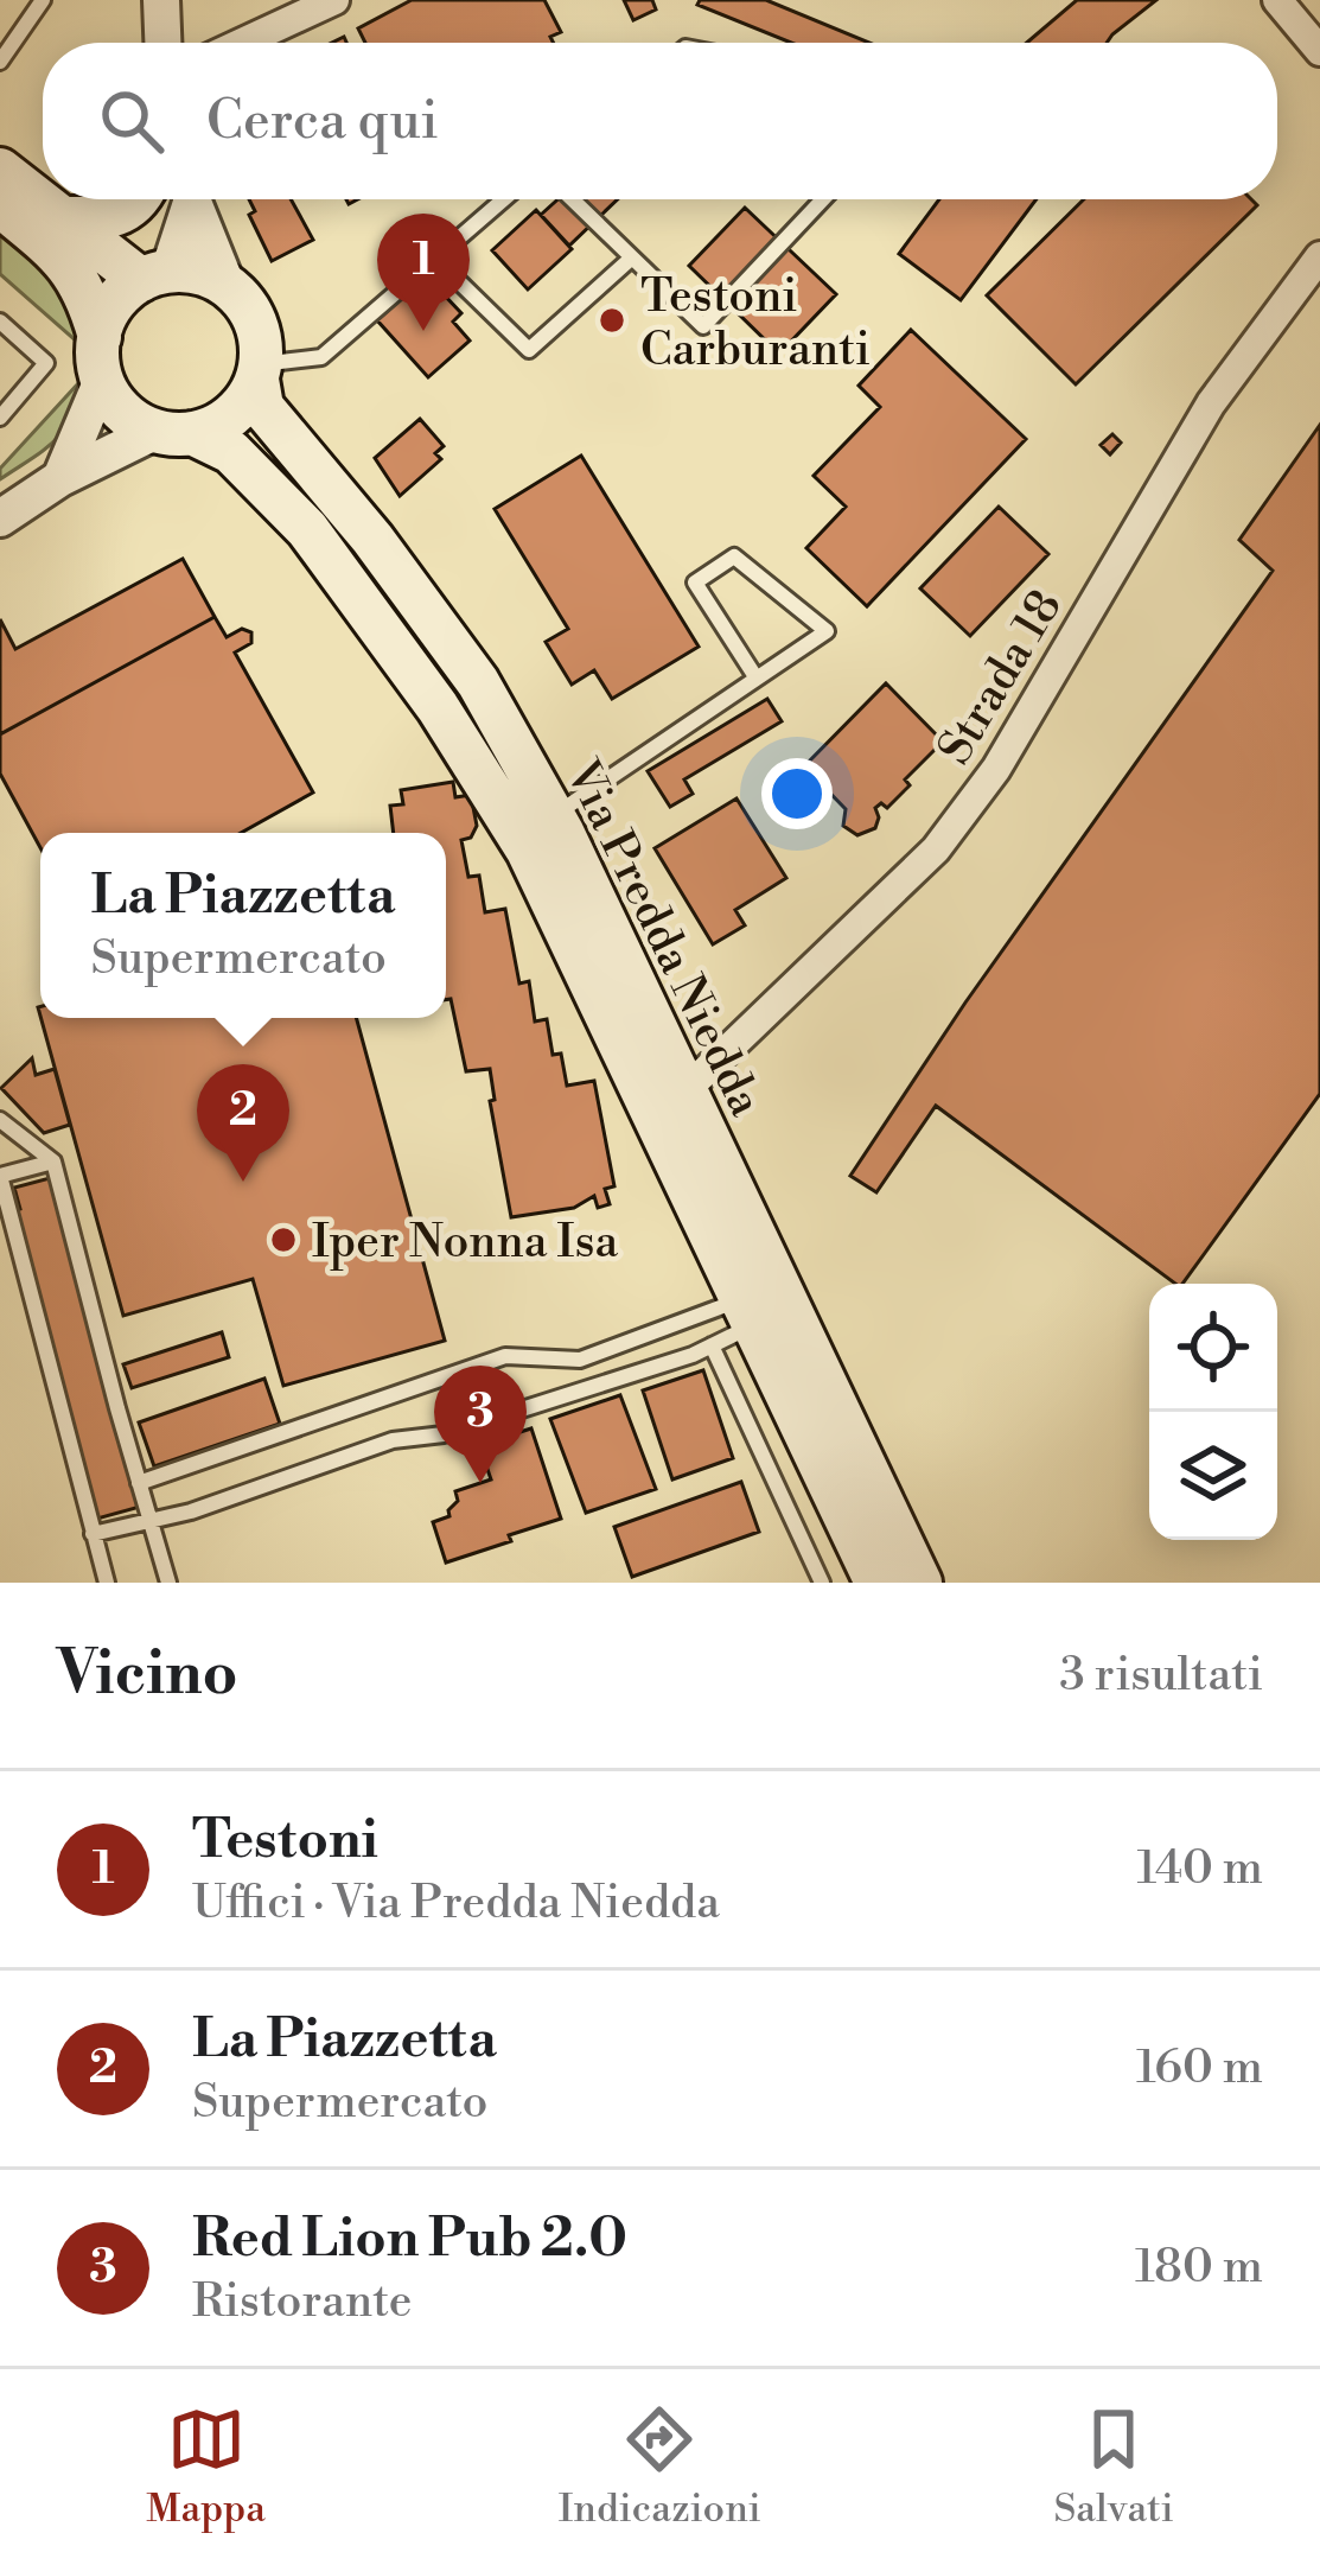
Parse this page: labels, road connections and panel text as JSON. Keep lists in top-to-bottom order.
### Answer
{
  "streets": {
    "main road": ["Via Predda Niedda"],
    "street": ["Strada 18"]
  },
  "crossings": [
    ["Strada 18", "Via Predda Niedda"]
  ],
  "places": ["Testoni Carburanti", "Iper Nonna Isa"],
  "page": {
    "search": "Cerca qui",
    "pins": ["1", "2", "3"],
    "popup": ["La Piazzetta", "Supermercato"],
    "heading": ["Vicino", "3 risultati"],
    "list": [
      {
        "mark": "1",
        "name": "Testoni",
        "note": "Uffici · Via Predda Niedda",
        "value": "140 m"
      },
      {
        "mark": "2",
        "name": "La Piazzetta",
        "note": "Supermercato",
        "value": "160 m"
      },
      {
        "mark": "3",
        "name": "Red Lion Pub 2.0",
        "note": "Ristorante",
        "value": "180 m"
      }
    ],
    "nav": ["Mappa", "Indicazioni", "Salvati"]
  }
}
